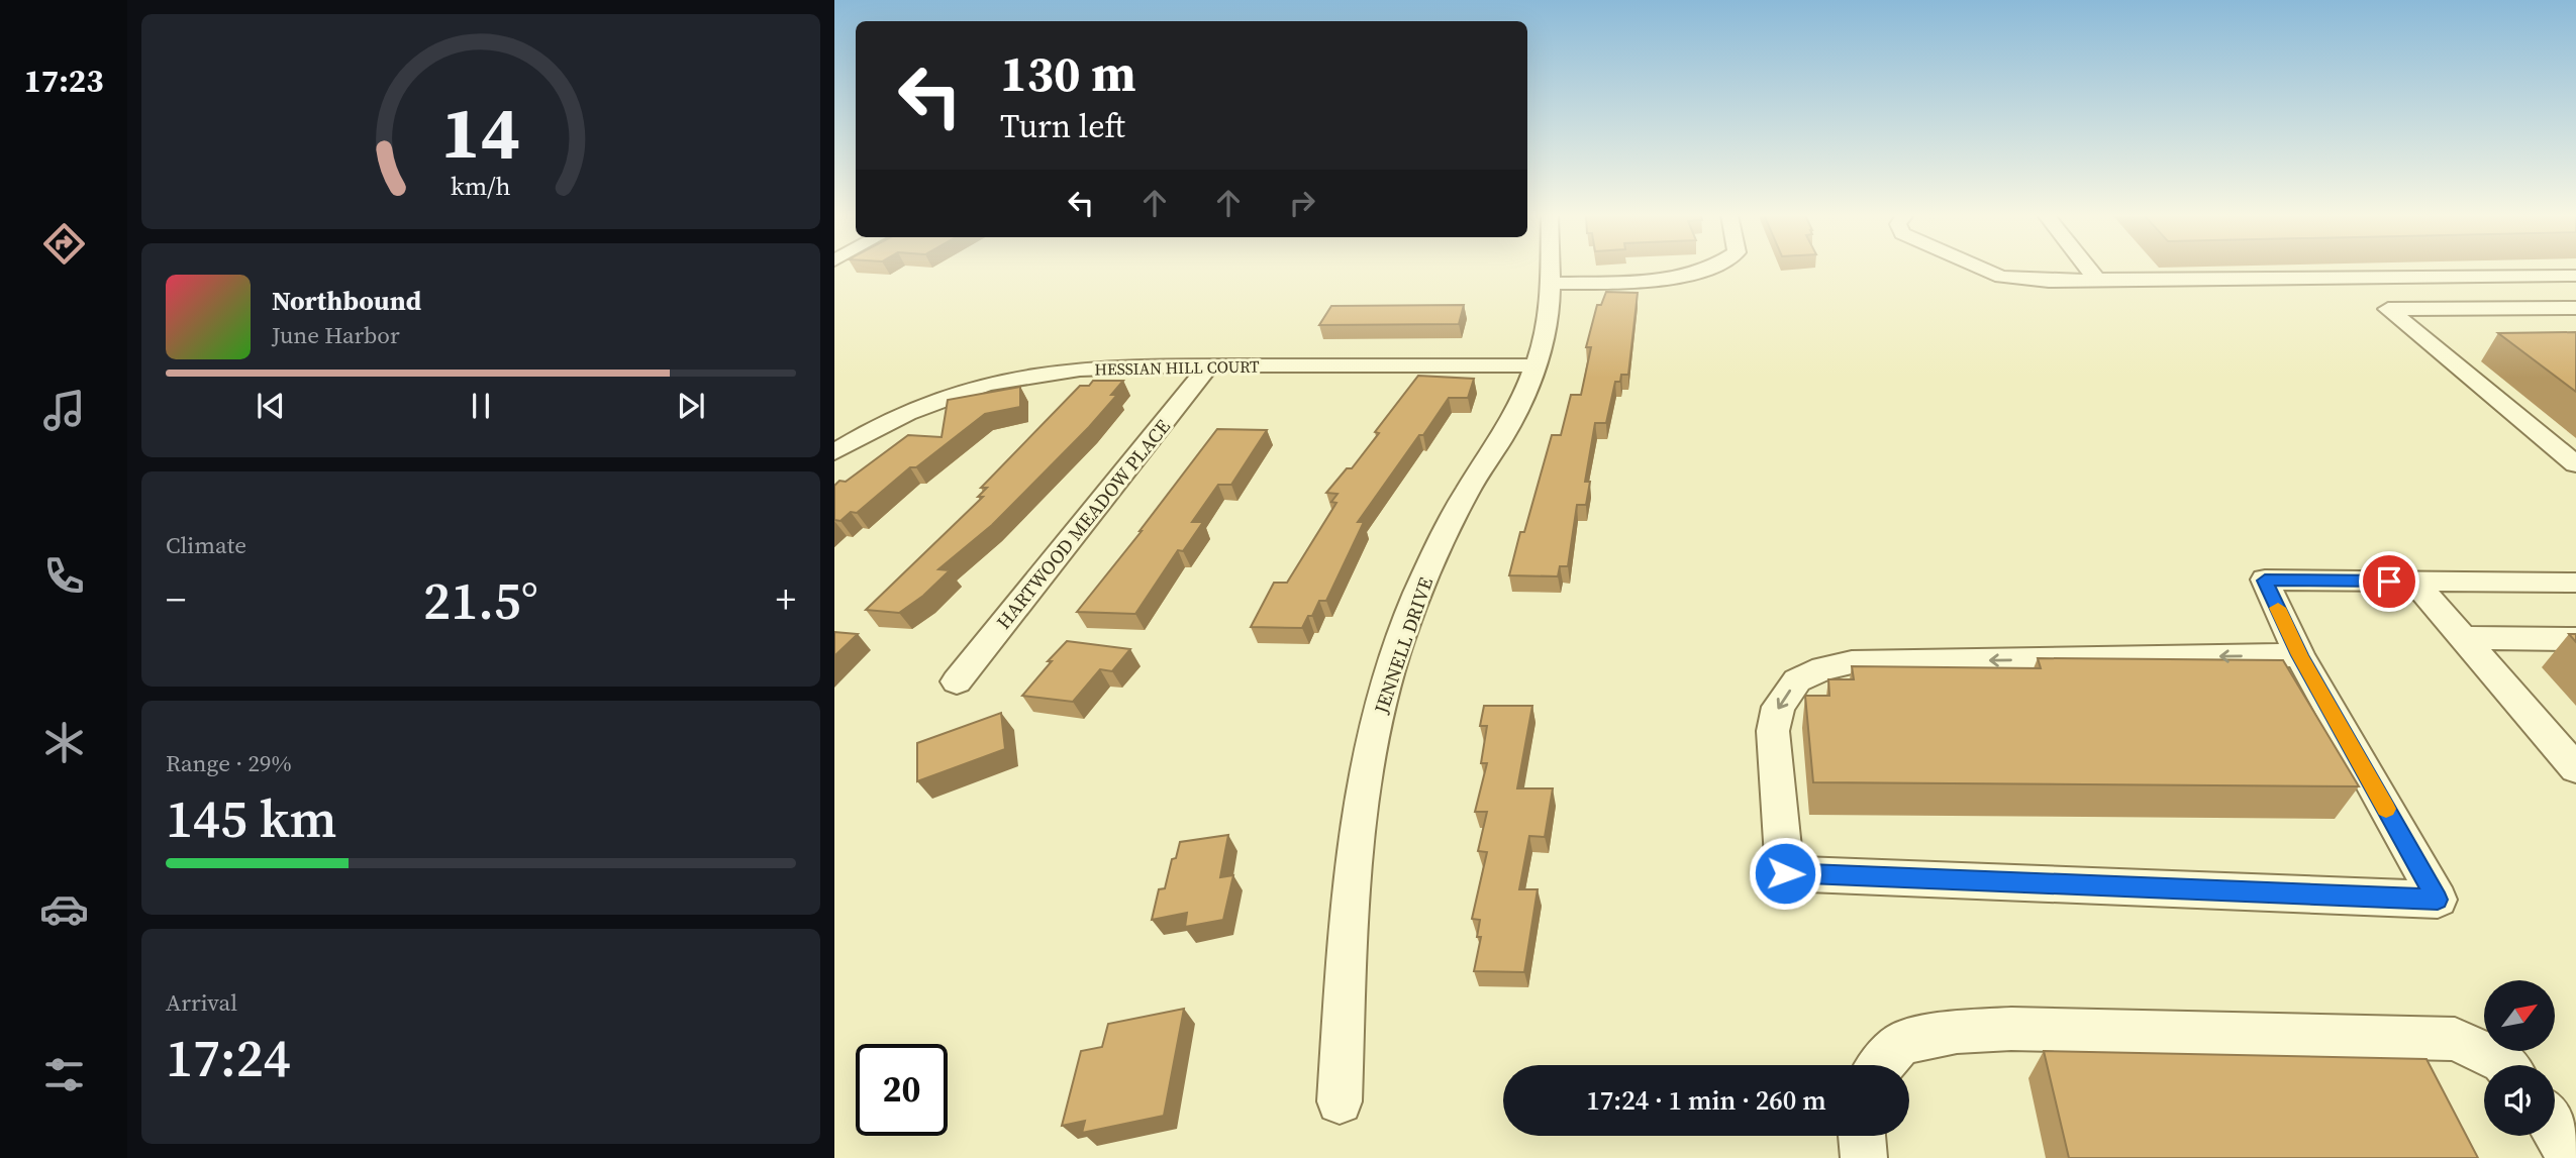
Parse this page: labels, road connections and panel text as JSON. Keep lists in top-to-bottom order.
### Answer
{
  "streets": {
    "street": ["HESSIAN HILL COURT", "HARTWOOD MEADOW PLACE", "JENNELL DRIVE"]
  },
  "crossings": [
    ["HESSIAN HILL COURT", "HARTWOOD MEADOW PLACE"],
    ["HESSIAN HILL COURT", "JENNELL DRIVE"]
  ],
  "north": "top right",
  "page": {
    "tabs": "17:23",
    "turn": ["130 m", "Turn left"],
    "song": ["Northbound", "June Harbor"],
    "tile": [
      "Climate",
      ["Range · 29%", "145 km"],
      ["Arrival", "17:24"]
    ],
    "heat": ["−", "21.5°", "+"],
    "limit": "20",
    "trip": "17:24 · 1 min · 260 m",
    "gauge": ["14", "km/h"]
  }
}
